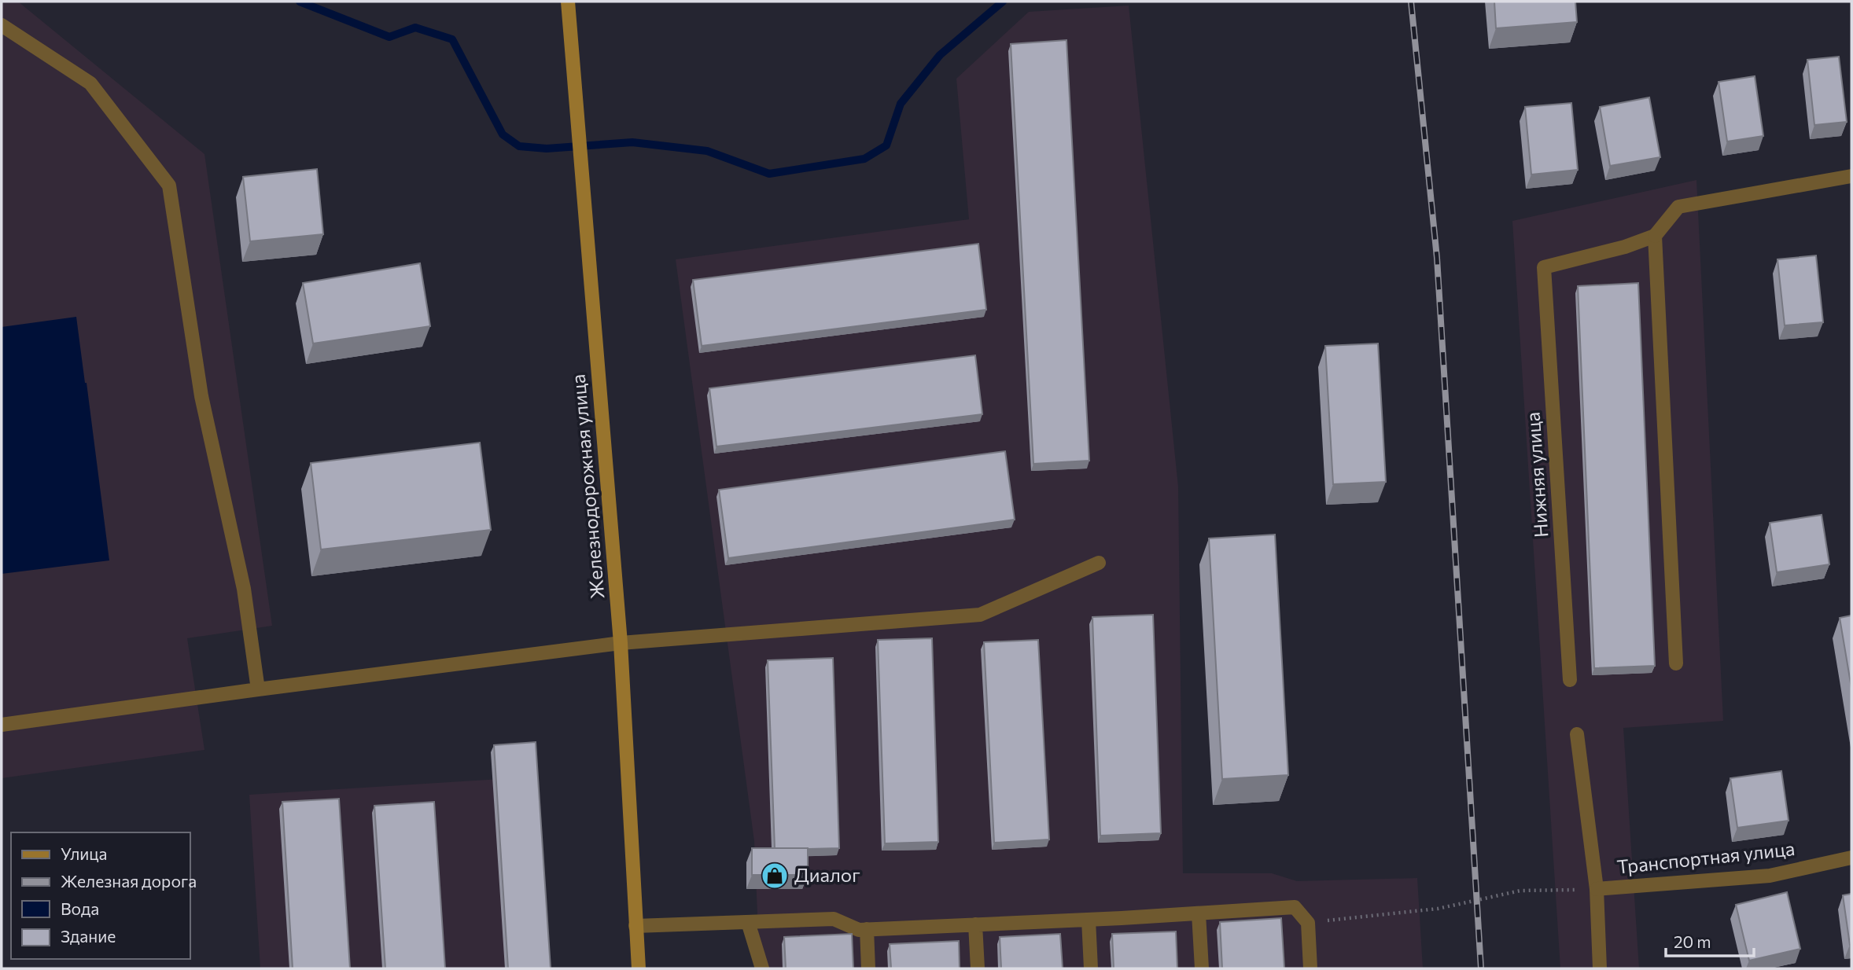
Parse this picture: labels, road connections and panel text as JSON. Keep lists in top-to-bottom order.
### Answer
{
  "streets": {
    "main road": ["Железнодорожная улица"],
    "street": ["Нижняя улица", "Транспортная улица"]
  },
  "places": {
    "shop": ["Диалог"]
  },
  "legend": [
    "Улица",
    "Железная дорога",
    "Вода",
    "Здание"
  ],
  "scale_bar": "20 m"
}
